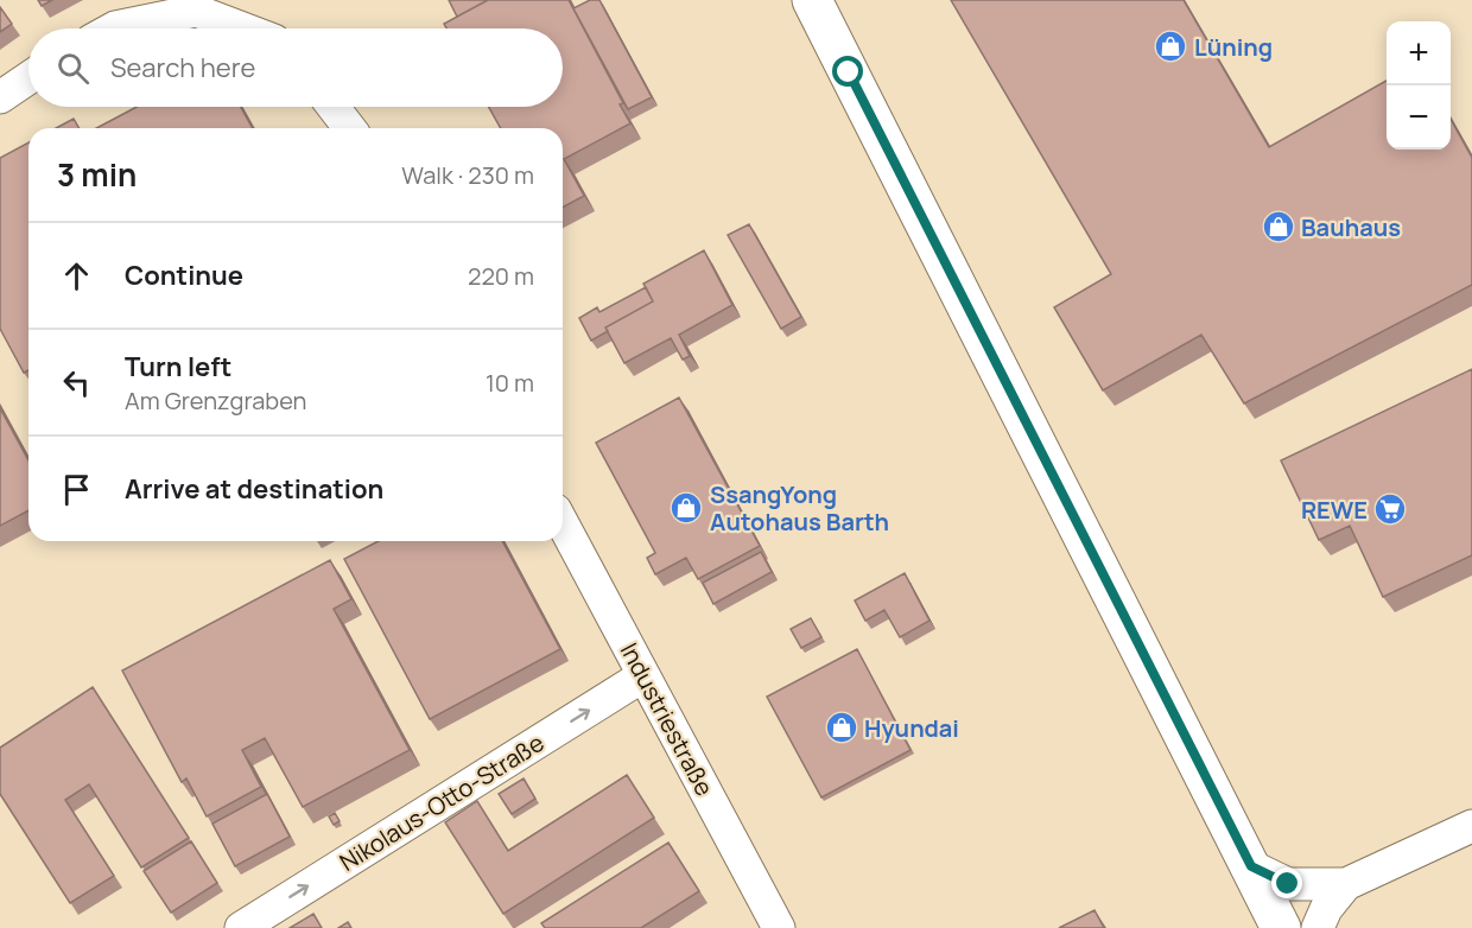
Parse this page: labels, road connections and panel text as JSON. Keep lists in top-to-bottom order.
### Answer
{
  "streets": {
    "street": ["Industriestraße", "Nikolaus-Otto-Straße"]
  },
  "crossings": [
    ["Industriestraße", "Nikolaus-Otto-Straße"]
  ],
  "one_way": ["Nikolaus-Otto-Straße"],
  "places": {
    "shop": [
      "Lüning",
      "Bauhaus",
      "SsangYong Autohaus Barth",
      "Hyundai"
    ],
    "supermarket": ["REWE"]
  },
  "page": {
    "map_buttons": ["+", "−"],
    "search": "Search here",
    "heading": ["3 min", "Walk · 230 m"],
    "list": [
      ["Continue", "220 m"],
      ["Turn left", "Am Grenzgraben", "10 m"],
      "Arrive at destination"
    ]
  }
}
